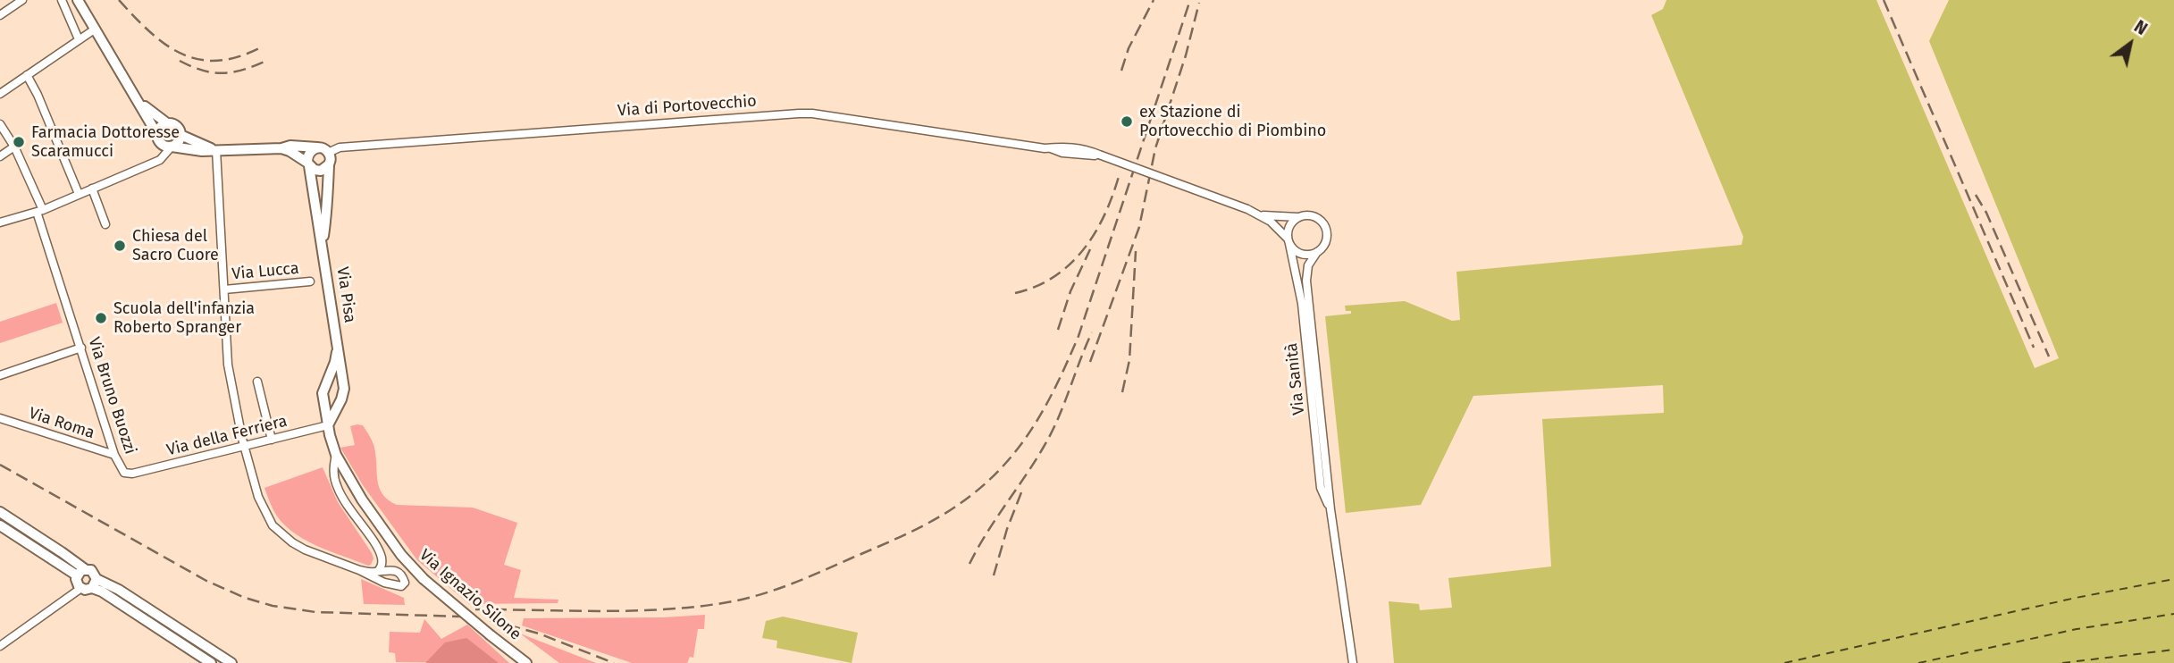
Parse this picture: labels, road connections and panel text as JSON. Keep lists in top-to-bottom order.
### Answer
{
  "streets": {
    "main road": ["Via Pisa", "Via Ignazio Silone"],
    "street": [
      "Via di Portovecchio",
      "Via Lucca",
      "Via Sanità",
      "Via Bruno Buozzi",
      "Via Roma",
      "Via della Ferriera"
    ]
  },
  "crossings": [
    ["Via di Portovecchio", "Via Pisa"],
    ["Via di Portovecchio", "Via Sanità"],
    ["Via Pisa", "Via della Ferriera"],
    ["Via Pisa", "Via Ignazio Silone"],
    ["Via Bruno Buozzi", "Via Roma"],
    ["Via Bruno Buozzi", "Via della Ferriera"],
    ["Via della Ferriera", "Via Ignazio Silone"]
  ],
  "places": [
    "ex Stazione di Portovecchio di Piombino",
    "Farmacia Dottoresse Scaramucci",
    "Chiesa del Sacro Cuore",
    "Scuola dell'infanzia Roberto Spranger"
  ],
  "north": "top right"
}
